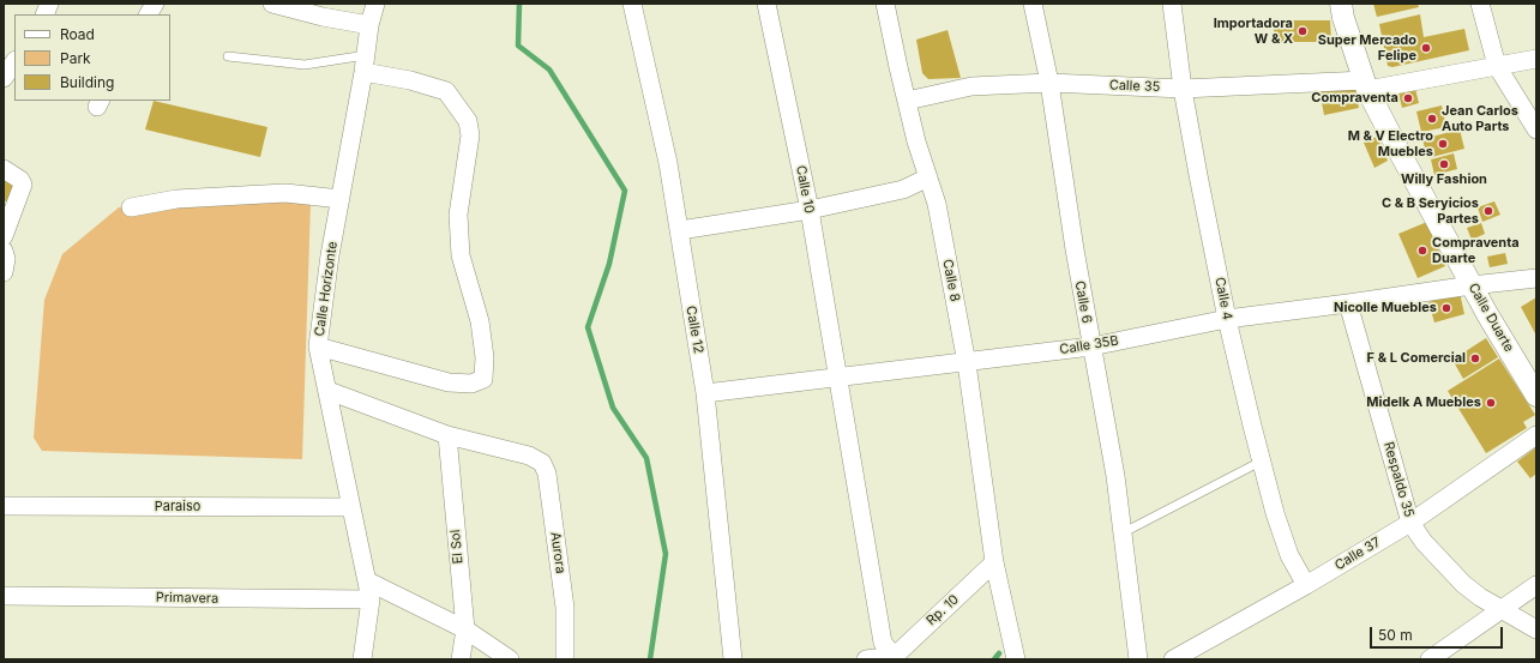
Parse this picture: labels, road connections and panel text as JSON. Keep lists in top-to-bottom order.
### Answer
{
  "streets": {
    "street": [
      "Calle 35",
      "Calle 10",
      "Calle 8",
      "Calle Horizonte",
      "Calle 4",
      "Calle 6",
      "Calle Duarte",
      "Calle 12",
      "Calle 35B",
      "Respaldo 35",
      "Paraiso",
      "El Sol",
      "Aurora",
      "Calle 37",
      "Primavera",
      "Rp. 10"
    ]
  },
  "crossings": [
    ["Calle 35", "Calle 8"],
    ["Calle 35", "Calle 4"],
    ["Calle 35", "Calle 6"],
    ["Calle 35", "Calle Duarte"],
    ["Calle 10", "Calle 35B"],
    ["Calle 10", "Rp. 10"],
    ["Calle 8", "Calle 35B"],
    ["Calle 8", "Rp. 10"],
    ["Calle Horizonte", "Paraiso"],
    ["Calle Horizonte", "Primavera"],
    ["Calle 4", "Calle 35B"],
    ["Calle 4", "Calle 37"],
    ["Calle 6", "Calle 35B"],
    ["Calle Duarte", "Calle 35B"],
    ["Calle 12", "Calle 35B"],
    ["Calle 35B", "Respaldo 35"],
    ["Respaldo 35", "Calle 37"],
    ["El Sol", "Aurora"]
  ],
  "places": [
    "Importadora W & X",
    "Super Mercado Felipe",
    "Compraventa",
    "Jean Carlos Auto Parts",
    "M & V Electro Muebles",
    "Willy Fashion",
    "C & B Seryicios Partes",
    "Compraventa Duarte",
    "Nicolle Muebles",
    "F & L Comercial",
    "Midelk A Muebles"
  ],
  "legend": ["Road", "Park", "Building"],
  "scale_bar": "50 m"
}
